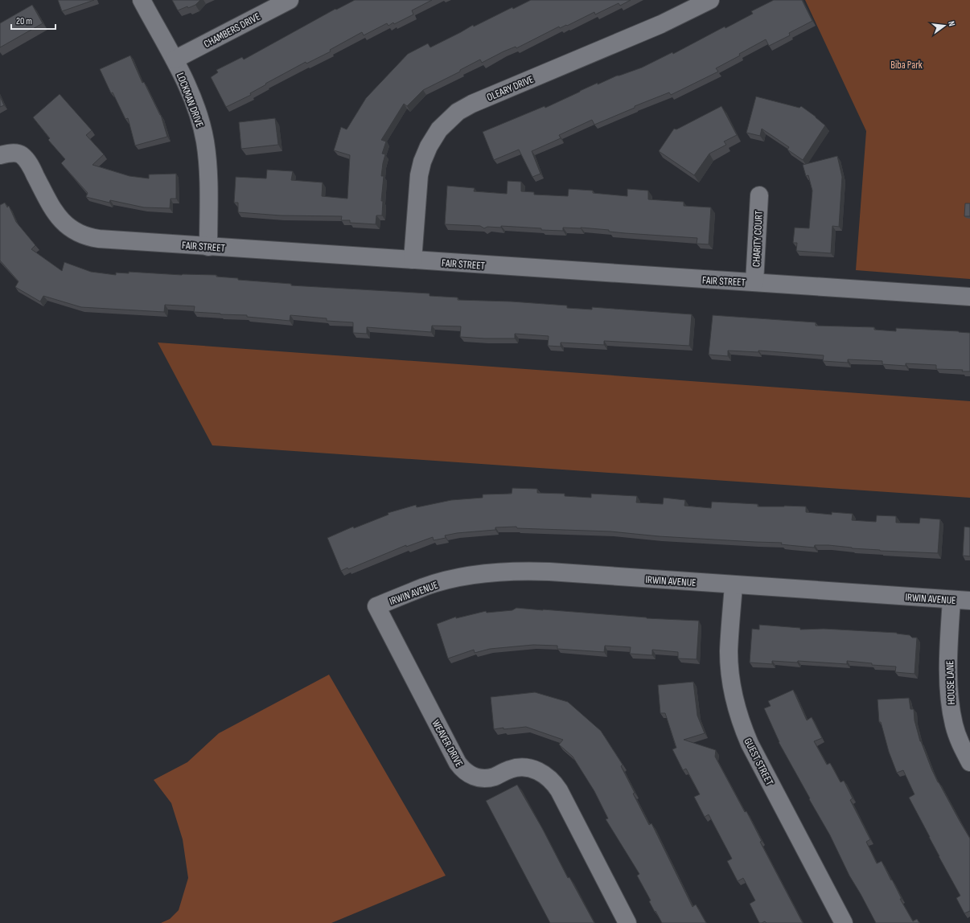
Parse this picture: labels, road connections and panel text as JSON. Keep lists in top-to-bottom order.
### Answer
{
  "streets": {
    "street": [
      "CHAMBERS DRIVE",
      "OLEARY DRIVE",
      "LOCKMAN DRIVE",
      "CHARITY COURT",
      "FAIR STREET",
      "IRWIN AVENUE",
      "HOUSE LANE",
      "WEAVER DRIVE",
      "GUEST STREET"
    ]
  },
  "crossings": [
    ["CHAMBERS DRIVE", "LOCKMAN DRIVE"],
    ["OLEARY DRIVE", "FAIR STREET"],
    ["LOCKMAN DRIVE", "FAIR STREET"],
    ["CHARITY COURT", "FAIR STREET"],
    ["IRWIN AVENUE", "HOUSE LANE"],
    ["IRWIN AVENUE", "WEAVER DRIVE"],
    ["IRWIN AVENUE", "GUEST STREET"]
  ],
  "parks": ["Biba Park"],
  "scale_bar": "20 m",
  "north": "right"
}
